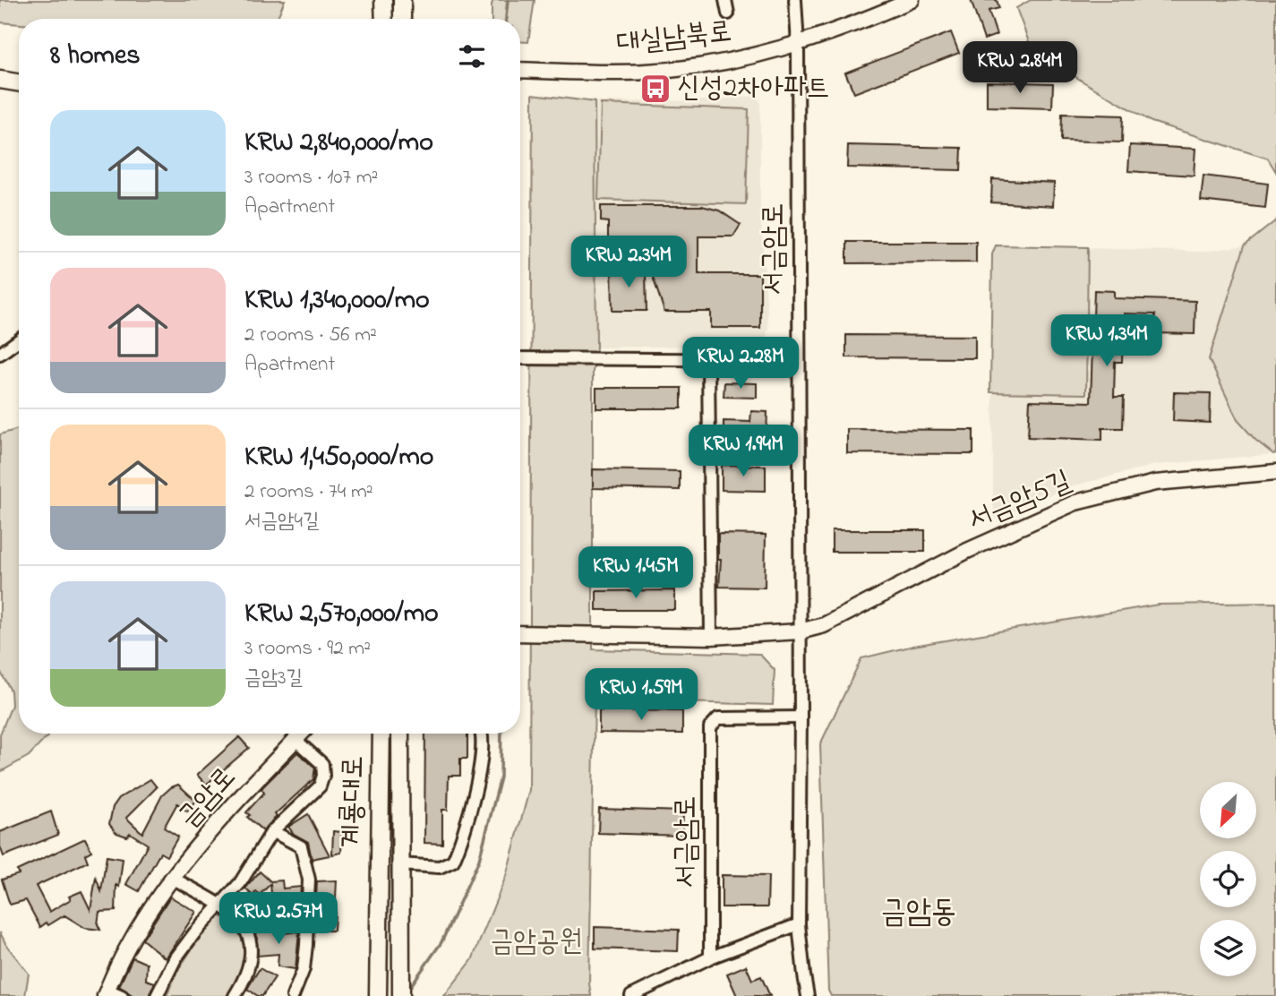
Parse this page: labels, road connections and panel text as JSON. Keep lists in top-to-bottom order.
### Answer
{
  "streets": {
    "main road": ["계룡대로"],
    "street": [
      "대실남북로",
      "서금암로",
      "서금암5길",
      "금암로"
    ]
  },
  "crossings": [
    ["대실남북로", "서금암로"],
    ["서금암로", "서금암5길"]
  ],
  "districts": ["금암동"],
  "parks": ["금암공원"],
  "places": {
    "bus stop": ["신성2차아파트"]
  },
  "north": "bottom left",
  "page": {
    "heading": "8 homes",
    "price": [
      "KRW 2.84M",
      "KRW 2.34M",
      "KRW 1.34M",
      "KRW 2.28M",
      "KRW 1.94M",
      "KRW 1.45M",
      "KRW 1.59M",
      "KRW 2.57M"
    ],
    "list": [
      {
        "name": "KRW 2,840,000/mo",
        "note": "3 rooms · 107 m² · Apartment"
      },
      {
        "name": "KRW 1,340,000/mo",
        "note": "2 rooms · 56 m² · Apartment"
      },
      {
        "name": "KRW 1,450,000/mo",
        "note": "2 rooms · 74 m² · 서금암4길"
      },
      {
        "name": "KRW 2,570,000/mo",
        "note": "3 rooms · 92 m² · 금암3길"
      }
    ]
  }
}
